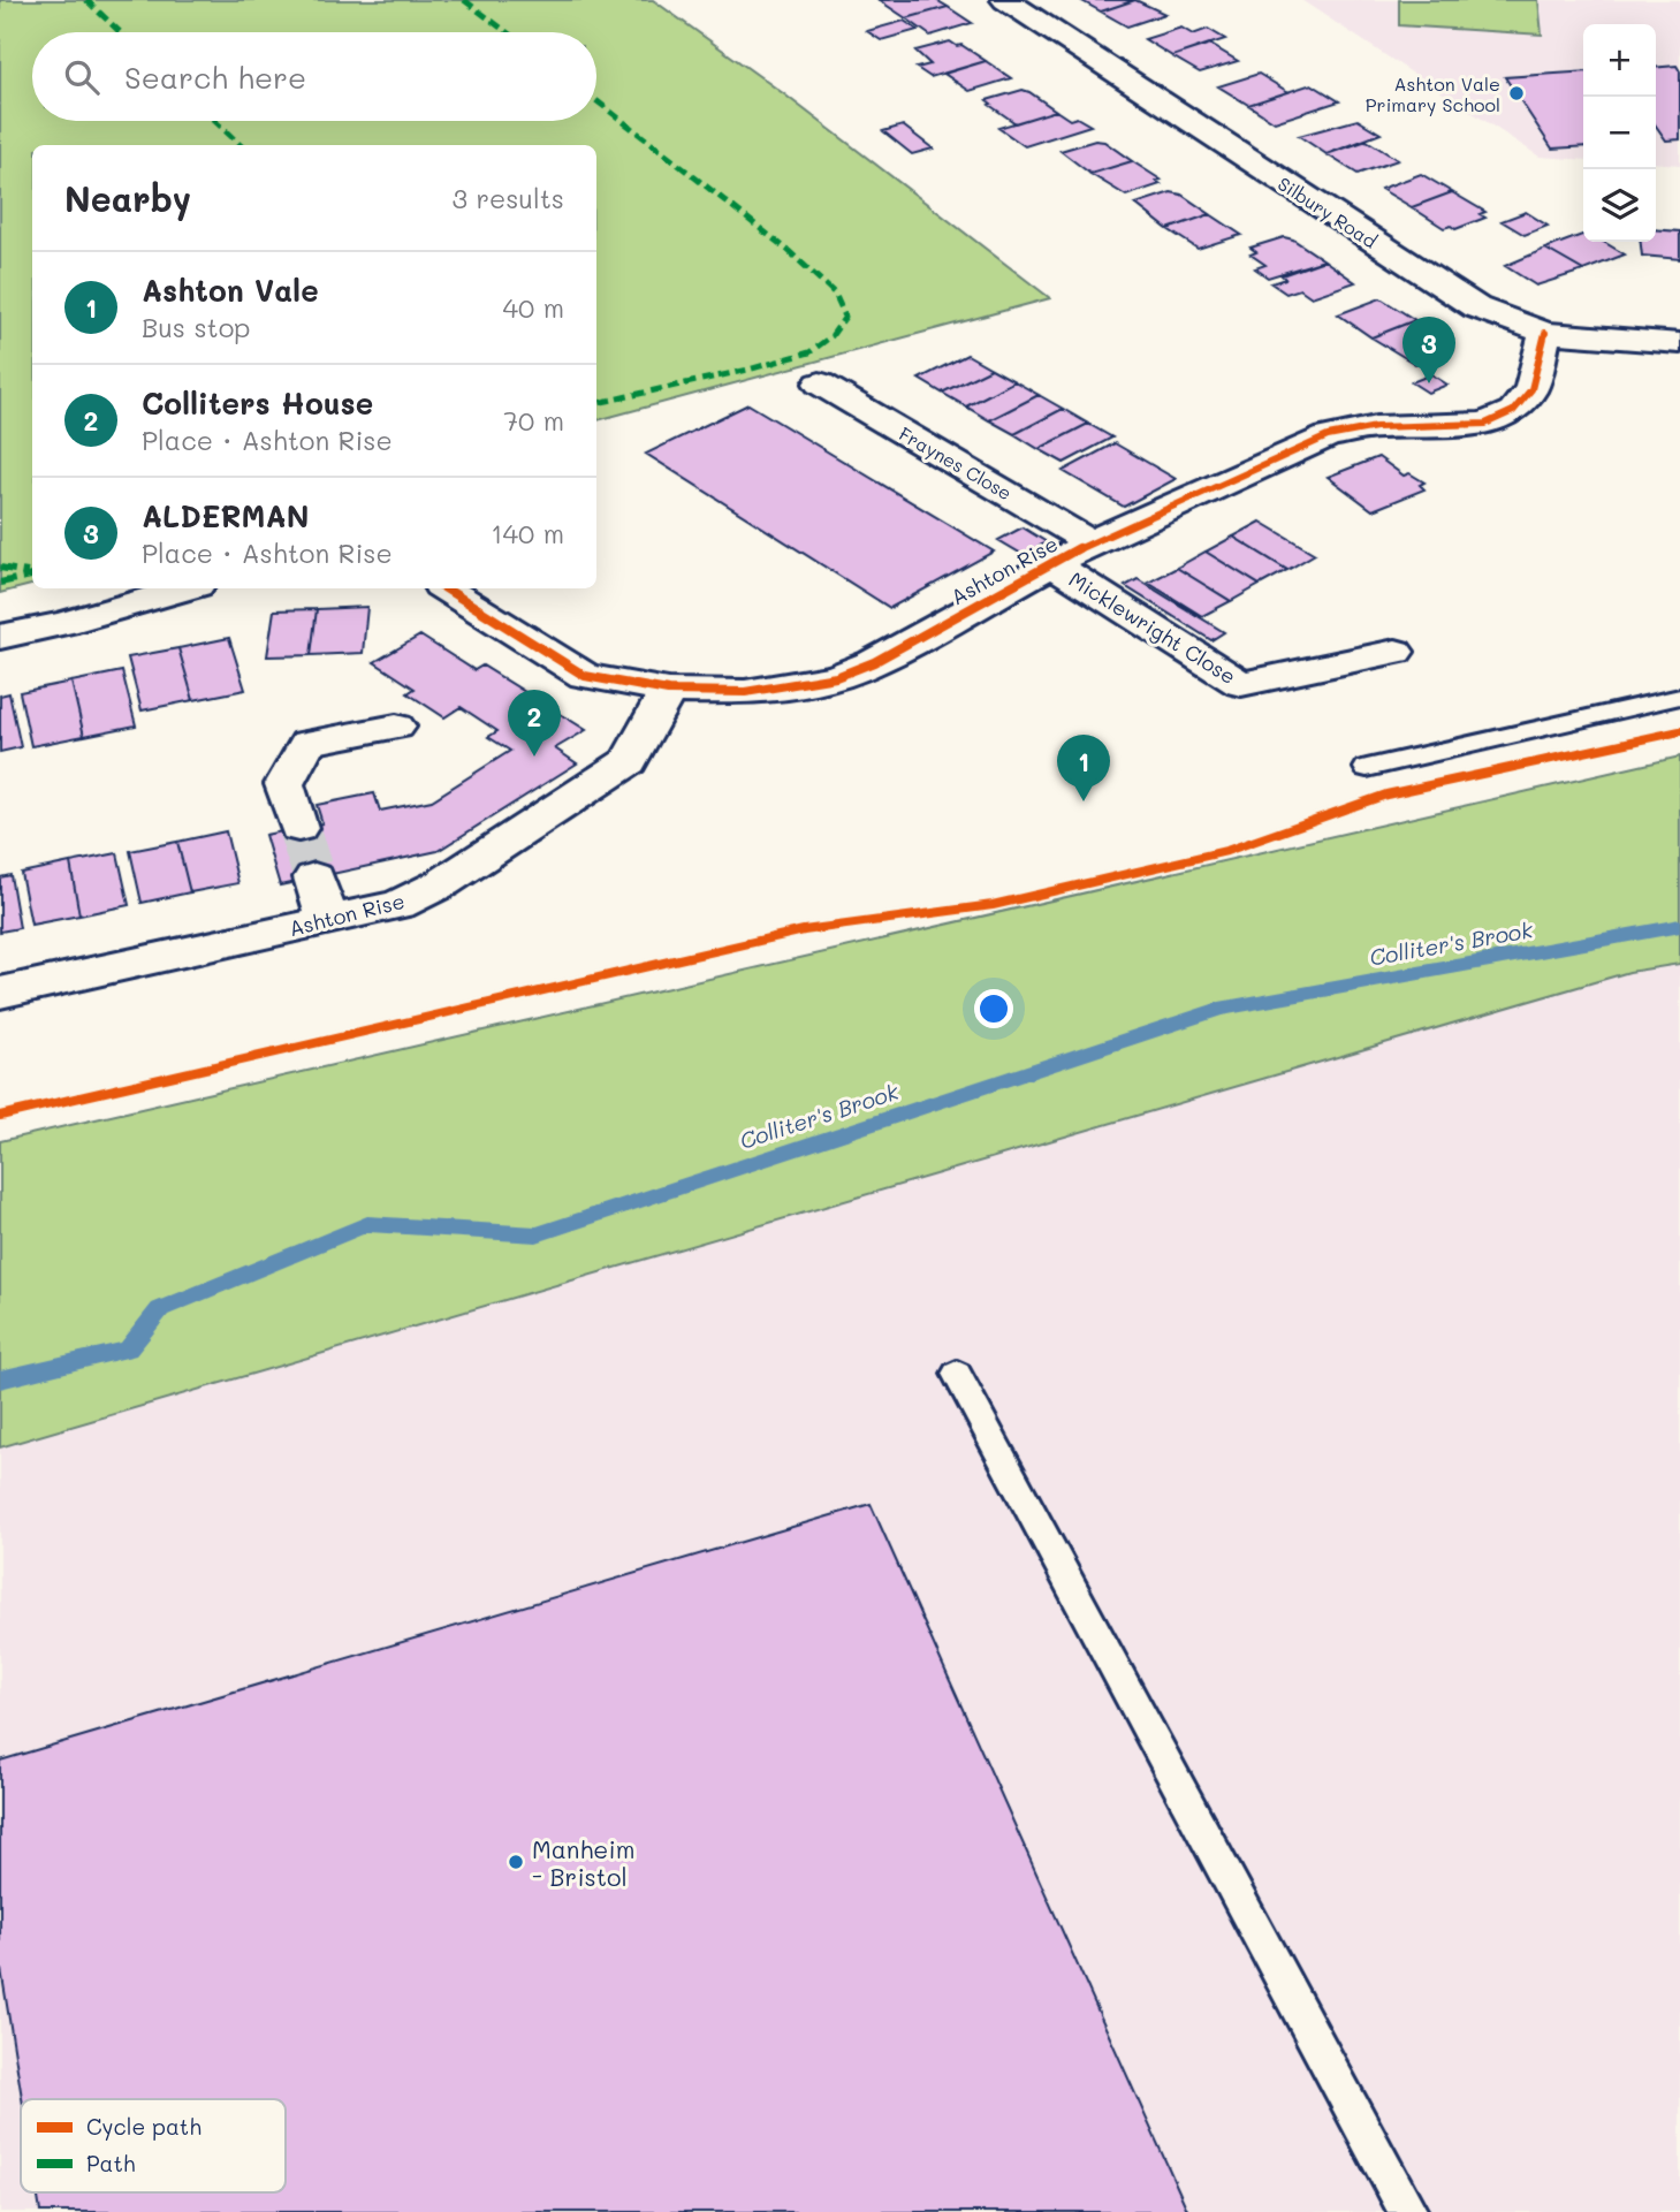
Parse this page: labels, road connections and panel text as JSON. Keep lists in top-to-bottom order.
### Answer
{
  "streets": {
    "street": [
      "Silbury Road",
      "Fraynes Close",
      "Ashton Rise",
      "Micklewright Close"
    ]
  },
  "crossings": [
    ["Silbury Road", "Ashton Rise"],
    ["Fraynes Close", "Ashton Rise"],
    ["Ashton Rise", "Micklewright Close"]
  ],
  "water": ["Colliter's Brook"],
  "places": ["Ashton Vale Primary School", "Manheim - Bristol"],
  "legend": ["Cycle path", "Path"],
  "page": {
    "map_buttons": ["+", "−"],
    "search": "Search here",
    "heading": ["Nearby", "3 results"],
    "list": [
      {
        "mark": "1",
        "name": "Ashton Vale",
        "note": "Bus stop",
        "value": "40 m"
      },
      {
        "mark": "2",
        "name": "Colliters House",
        "note": "Place · Ashton Rise",
        "value": "70 m"
      },
      {
        "mark": "3",
        "name": "ALDERMAN",
        "note": "Place · Ashton Rise",
        "value": "140 m"
      }
    ],
    "pins": ["3", "2", "1"]
  }
}
